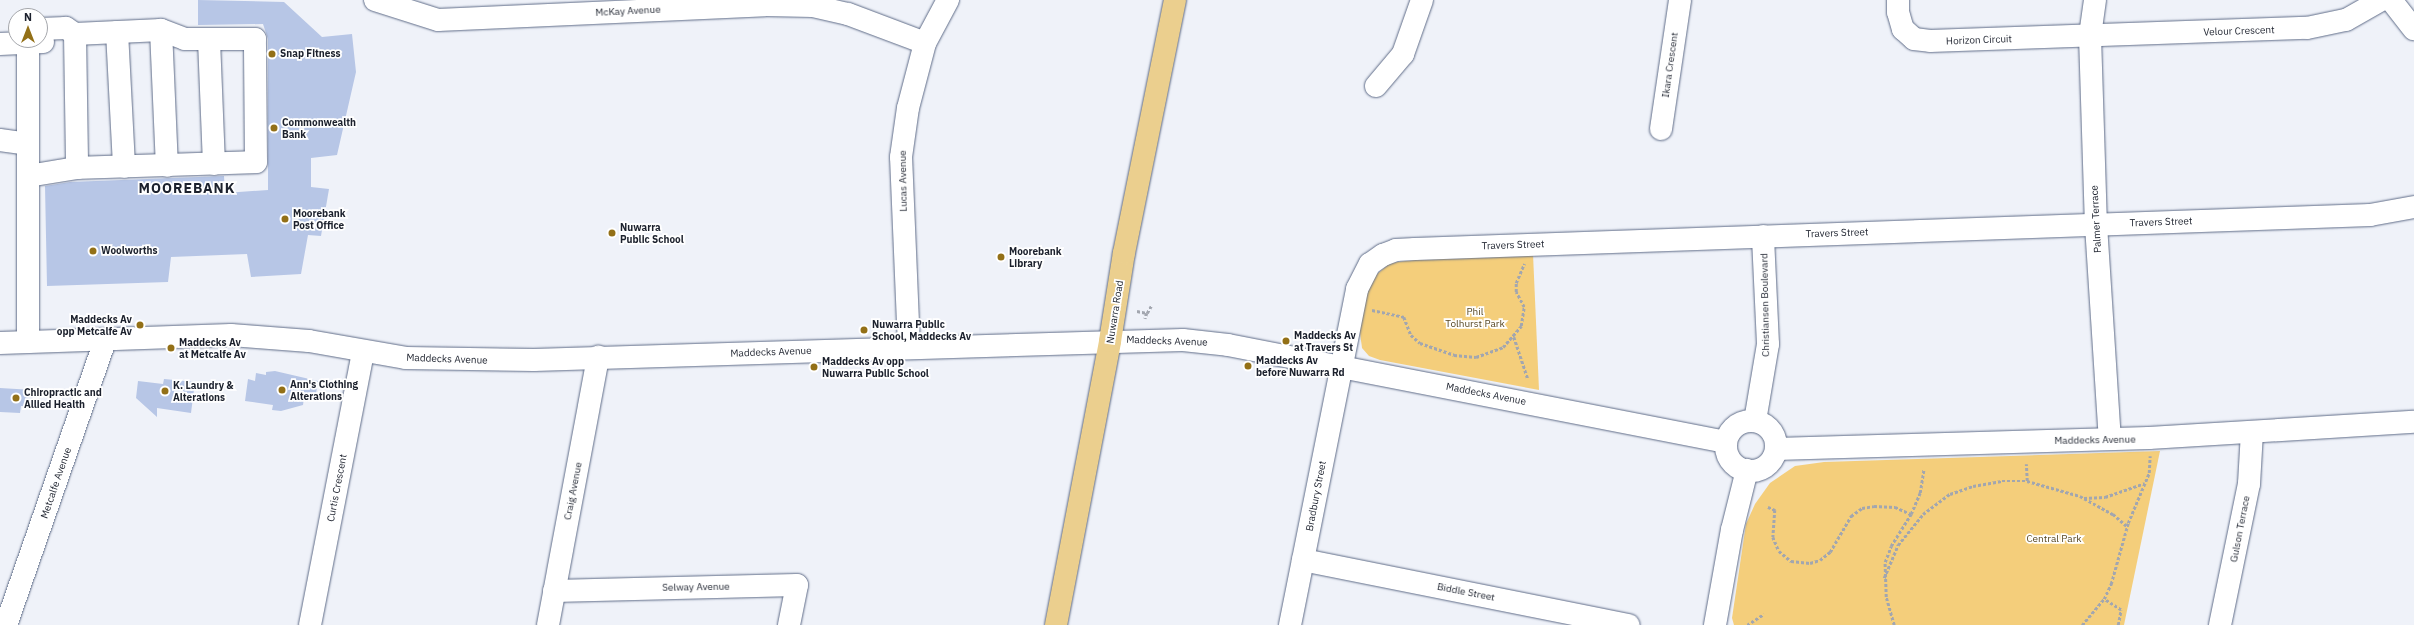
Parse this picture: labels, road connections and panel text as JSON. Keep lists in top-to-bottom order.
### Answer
{
  "streets": {
    "main road": ["Nuwarra Road"],
    "street": [
      "McKay Avenue",
      "Velour Crescent",
      "Horizon Circuit",
      "Ikara Crescent",
      "Lucas Avenue",
      "Palmer Terrace",
      "Travers Street",
      "Christiansen Boulevard",
      "Maddecks Avenue",
      "Metcalfe Avenue",
      "Curtis Crescent",
      "Craig Avenue",
      "Bradbury Street",
      "Gulson Terrace",
      "Selway Avenue",
      "Biddle Street"
    ]
  },
  "crossings": [
    ["McKay Avenue", "Lucas Avenue"],
    ["Velour Crescent", "Horizon Circuit"],
    ["Velour Crescent", "Palmer Terrace"],
    ["Horizon Circuit", "Palmer Terrace"],
    ["Lucas Avenue", "Maddecks Avenue"],
    ["Palmer Terrace", "Travers Street"],
    ["Palmer Terrace", "Maddecks Avenue"],
    ["Travers Street", "Christiansen Boulevard"],
    ["Travers Street", "Maddecks Avenue"],
    ["Travers Street", "Bradbury Street"],
    ["Christiansen Boulevard", "Maddecks Avenue"],
    ["Nuwarra Road", "Maddecks Avenue"],
    ["Maddecks Avenue", "Metcalfe Avenue"],
    ["Maddecks Avenue", "Curtis Crescent"],
    ["Maddecks Avenue", "Craig Avenue"],
    ["Maddecks Avenue", "Bradbury Street"],
    ["Maddecks Avenue", "Gulson Terrace"],
    ["Craig Avenue", "Selway Avenue"],
    ["Bradbury Street", "Biddle Street"]
  ],
  "districts": ["MOOREBANK"],
  "parks": ["Phil Tolhurst Park", "Central Park"],
  "places": [
    "Snap Fitness",
    "Commonwealth Bank",
    "Moorebank Post Office",
    "Nuwarra Public School",
    "Woolworths",
    "Moorebank Library",
    "Maddecks Av opp Metcalfe Av",
    "Nuwarra Public School, Maddecks Av",
    "Maddecks Av at Travers St",
    "Maddecks Av at Metcalfe Av",
    "Maddecks Av before Nuwarra Rd",
    "Maddecks Av opp Nuwarra Public School",
    "Ann's Clothing Alterations",
    "K. Laundry & Alterations",
    "Chiropractic and Allied Health"
  ],
  "north": "top"
}
